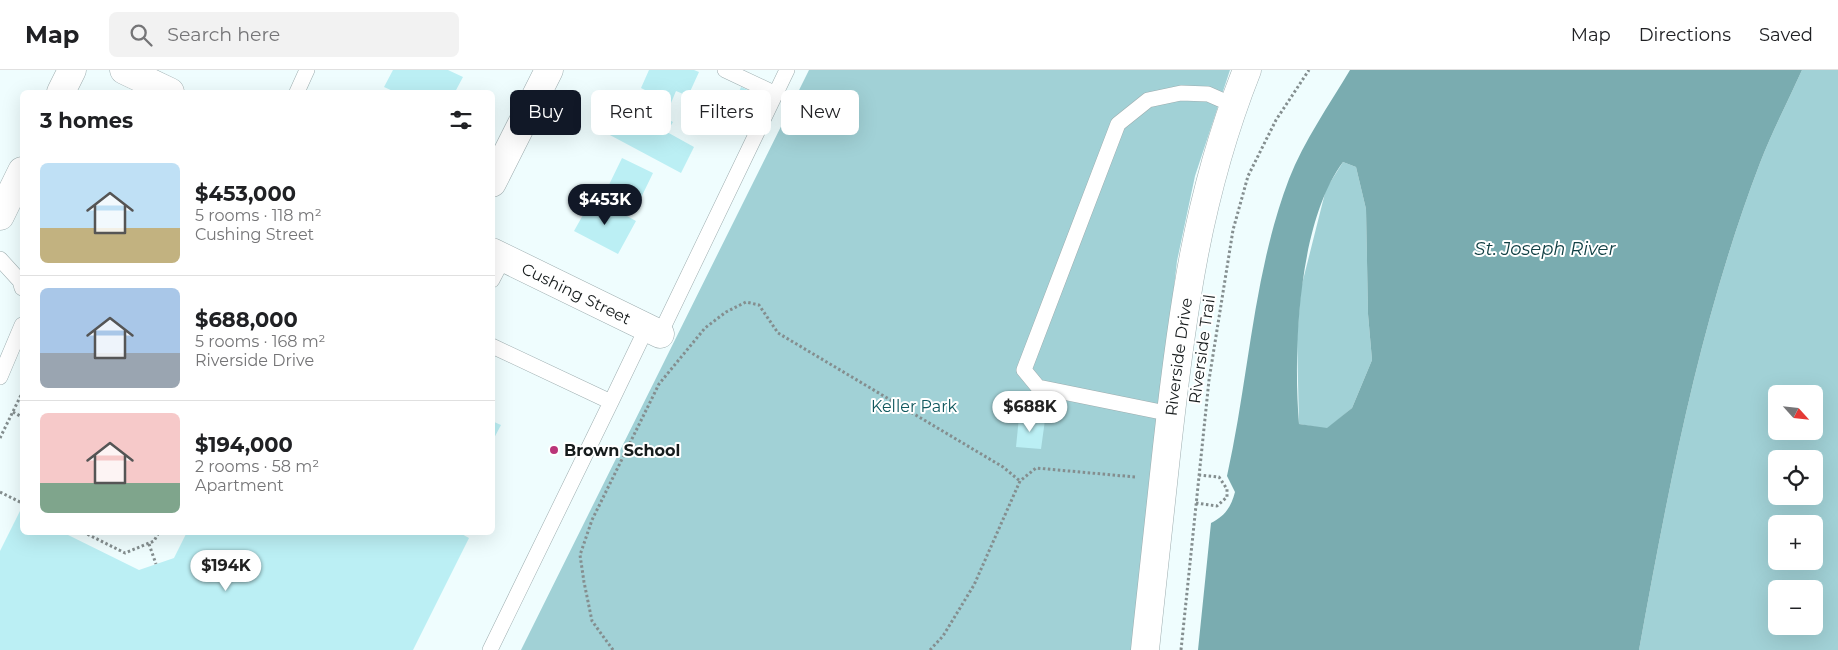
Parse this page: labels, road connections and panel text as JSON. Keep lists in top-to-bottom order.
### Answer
{
  "streets": {
    "street": ["Cushing Street", "Riverside Drive"],
    "path": ["Riverside Trail"]
  },
  "water": ["St. Joseph River"],
  "parks": ["Keller Park"],
  "places": ["Brown School"],
  "north": "bottom right",
  "page": {
    "header": "Map",
    "search": "Search here",
    "nav": ["Map", "Directions", "Saved"],
    "chip": [
      "Buy",
      "Rent",
      "Filters",
      "New"
    ],
    "heading": "3 homes",
    "list": [
      {
        "name": "$453,000",
        "note": "5 rooms · 118 m² · Cushing Street"
      },
      {
        "name": "$688,000",
        "note": "5 rooms · 168 m² · Riverside Drive"
      },
      {
        "name": "$194,000",
        "note": "2 rooms · 58 m² · Apartment"
      }
    ],
    "price": ["$453K", "$688K", "$194K"],
    "map_buttons": ["+", "−"]
  }
}
